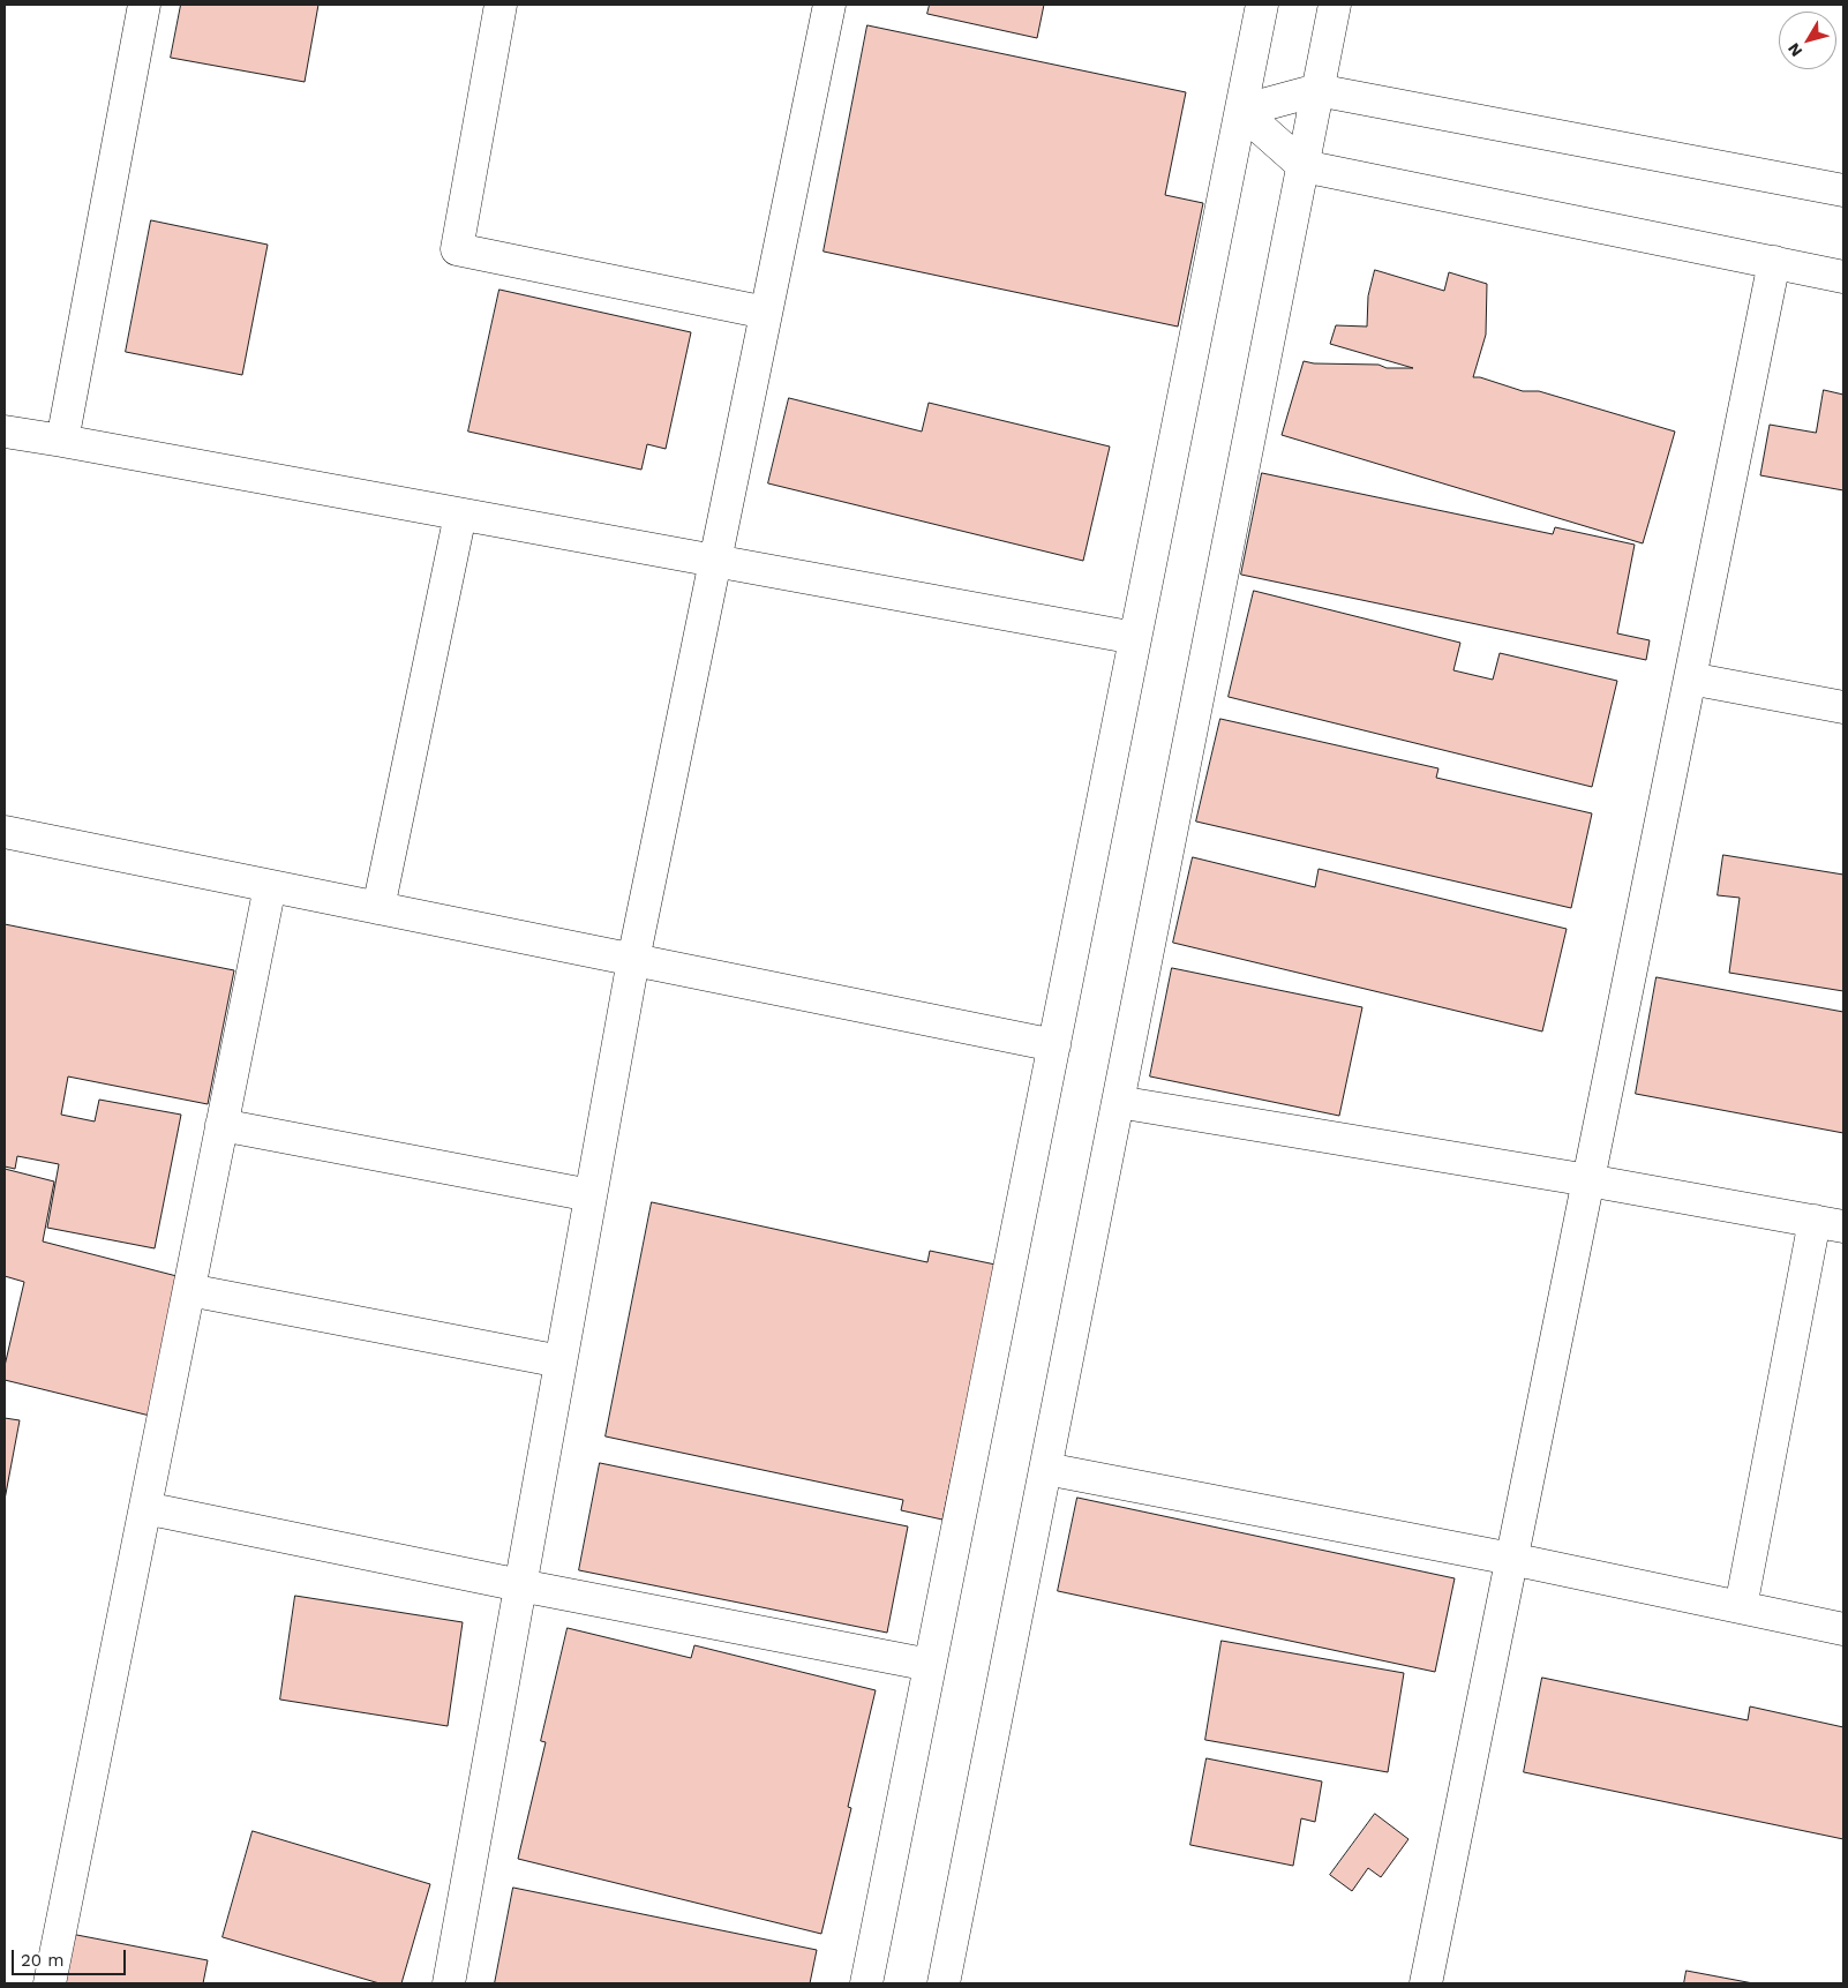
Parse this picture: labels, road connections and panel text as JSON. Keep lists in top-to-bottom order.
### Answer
{
  "scale_bar": "20 m",
  "north": "bottom left"
}
